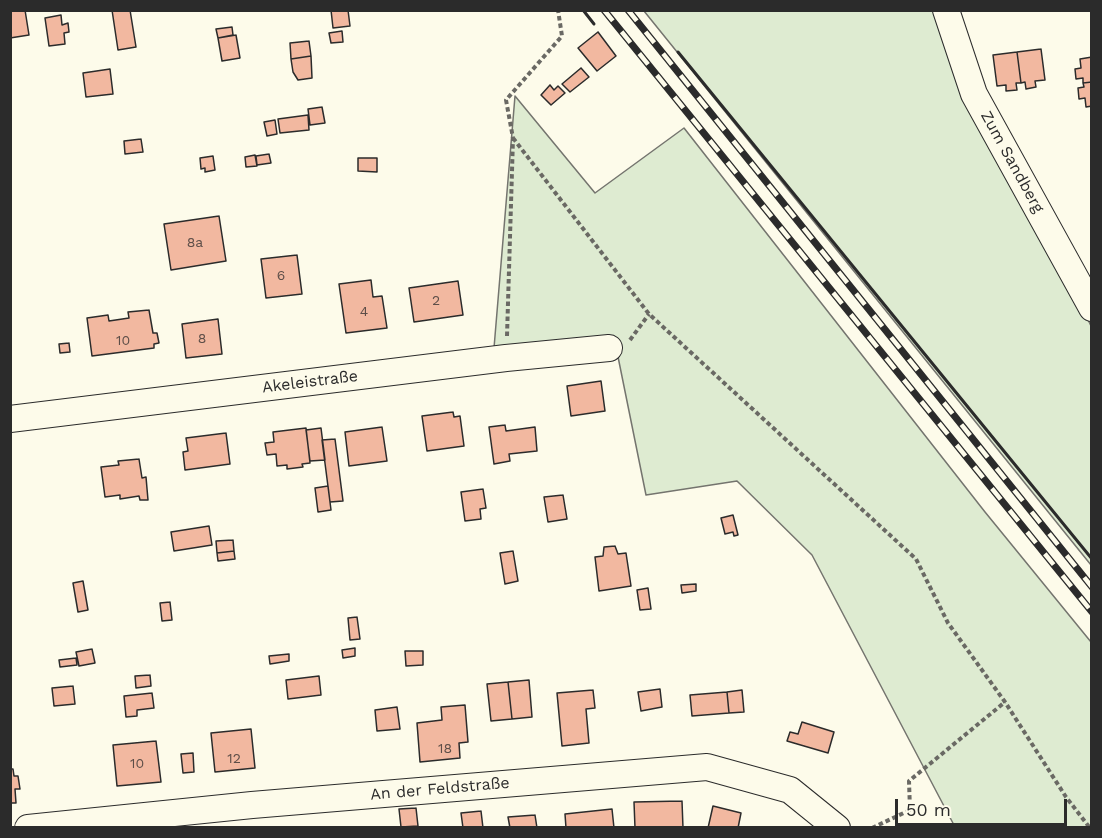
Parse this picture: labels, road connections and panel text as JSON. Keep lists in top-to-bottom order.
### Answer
{
  "streets": {
    "street": ["Zum Sandberg", "Akeleistraße", "An der Feldstraße"]
  },
  "house_numbers": [
    "8a",
    "6",
    "2",
    "4",
    "8",
    "10",
    "18",
    "12",
    "10"
  ],
  "scale_bar": "50 m"
}
